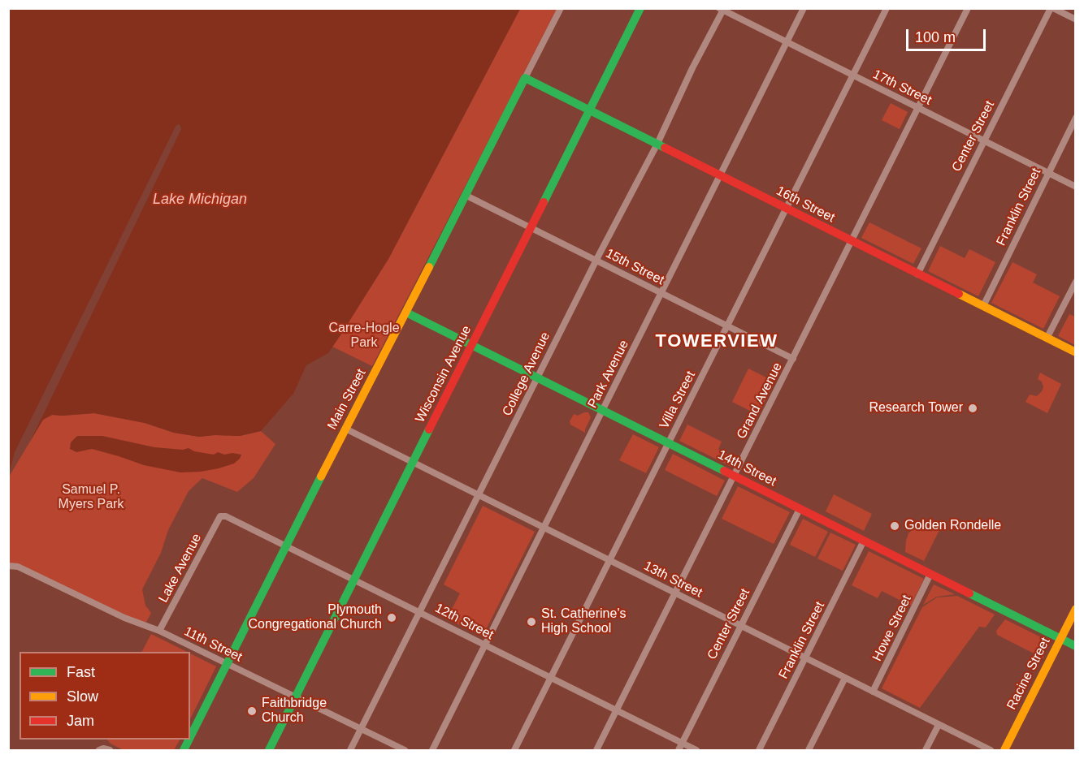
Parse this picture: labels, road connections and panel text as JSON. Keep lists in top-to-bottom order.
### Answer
{
  "streets": {
    "street": [
      "17th Street",
      "Center Street",
      "16th Street",
      "Franklin Street",
      "15th Street",
      "Wisconsin Avenue",
      "College Avenue",
      "Park Avenue",
      "Main Street",
      "Villa Street",
      "Grand Avenue",
      "14th Street",
      "Lake Avenue",
      "13th Street",
      "12th Street",
      "Howe Street",
      "11th Street",
      "Racine Street"
    ]
  },
  "crossings": [
    ["17th Street", "Center Street"],
    ["17th Street", "Franklin Street"],
    ["17th Street", "College Avenue"],
    ["17th Street", "Park Avenue"],
    ["17th Street", "Villa Street"],
    ["17th Street", "Grand Avenue"],
    ["Center Street", "16th Street"],
    ["Center Street", "14th Street"],
    ["Center Street", "13th Street"],
    ["Center Street", "12th Street"],
    ["16th Street", "Franklin Street"],
    ["16th Street", "Wisconsin Avenue"],
    ["16th Street", "College Avenue"],
    ["16th Street", "Park Avenue"],
    ["16th Street", "Main Street"],
    ["16th Street", "Villa Street"],
    ["16th Street", "Grand Avenue"],
    ["Franklin Street", "14th Street"],
    ["Franklin Street", "13th Street"],
    ["15th Street", "Wisconsin Avenue"],
    ["15th Street", "College Avenue"],
    ["15th Street", "Park Avenue"],
    ["15th Street", "Main Street"],
    ["15th Street", "Villa Street"],
    ["15th Street", "Grand Avenue"],
    ["Wisconsin Avenue", "14th Street"],
    ["Wisconsin Avenue", "13th Street"],
    ["Wisconsin Avenue", "12th Street"],
    ["Wisconsin Avenue", "11th Street"],
    ["College Avenue", "14th Street"],
    ["College Avenue", "13th Street"],
    ["College Avenue", "12th Street"],
    ["College Avenue", "11th Street"],
    ["Park Avenue", "14th Street"],
    ["Park Avenue", "13th Street"],
    ["Park Avenue", "12th Street"],
    ["Main Street", "14th Street"],
    ["Main Street", "13th Street"],
    ["Main Street", "12th Street"],
    ["Main Street", "11th Street"],
    ["Villa Street", "14th Street"],
    ["Villa Street", "13th Street"],
    ["Villa Street", "12th Street"],
    ["Grand Avenue", "14th Street"],
    ["Grand Avenue", "13th Street"],
    ["Grand Avenue", "12th Street"],
    ["14th Street", "Howe Street"],
    ["14th Street", "Racine Street"],
    ["Lake Avenue", "12th Street"],
    ["Lake Avenue", "11th Street"],
    ["13th Street", "Howe Street"]
  ],
  "districts": ["TOWERVIEW"],
  "water": ["Lake Michigan"],
  "parks": ["Carre-Hogle Park", "Samuel P. Myers Park"],
  "places": [
    "Research Tower",
    "Golden Rondelle",
    "Plymouth Congregational Church",
    "St. Catherine's High School",
    "Faithbridge Church"
  ],
  "legend": ["Fast", "Slow", "Jam"],
  "scale_bar": "100 m"
}
